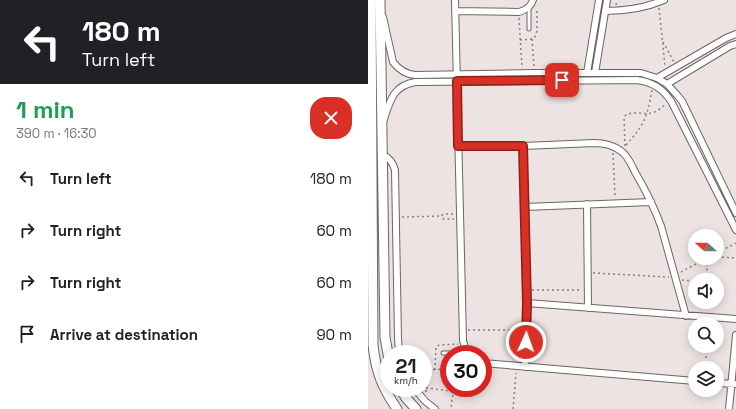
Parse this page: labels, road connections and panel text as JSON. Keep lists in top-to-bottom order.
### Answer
{
  "north": "left",
  "page": {
    "turn": ["180 m", "Turn left"],
    "heading": ["1 min", "390 m · 16:30"],
    "list": [
      {
        "name": "Turn left",
        "value": "180 m"
      },
      {
        "name": "Turn right",
        "value": "60 m"
      },
      {
        "name": "Turn right",
        "value": "60 m"
      },
      {
        "name": "Arrive at destination",
        "value": "90 m"
      }
    ],
    "speed": "21 km/h",
    "limit": "30"
  }
}
